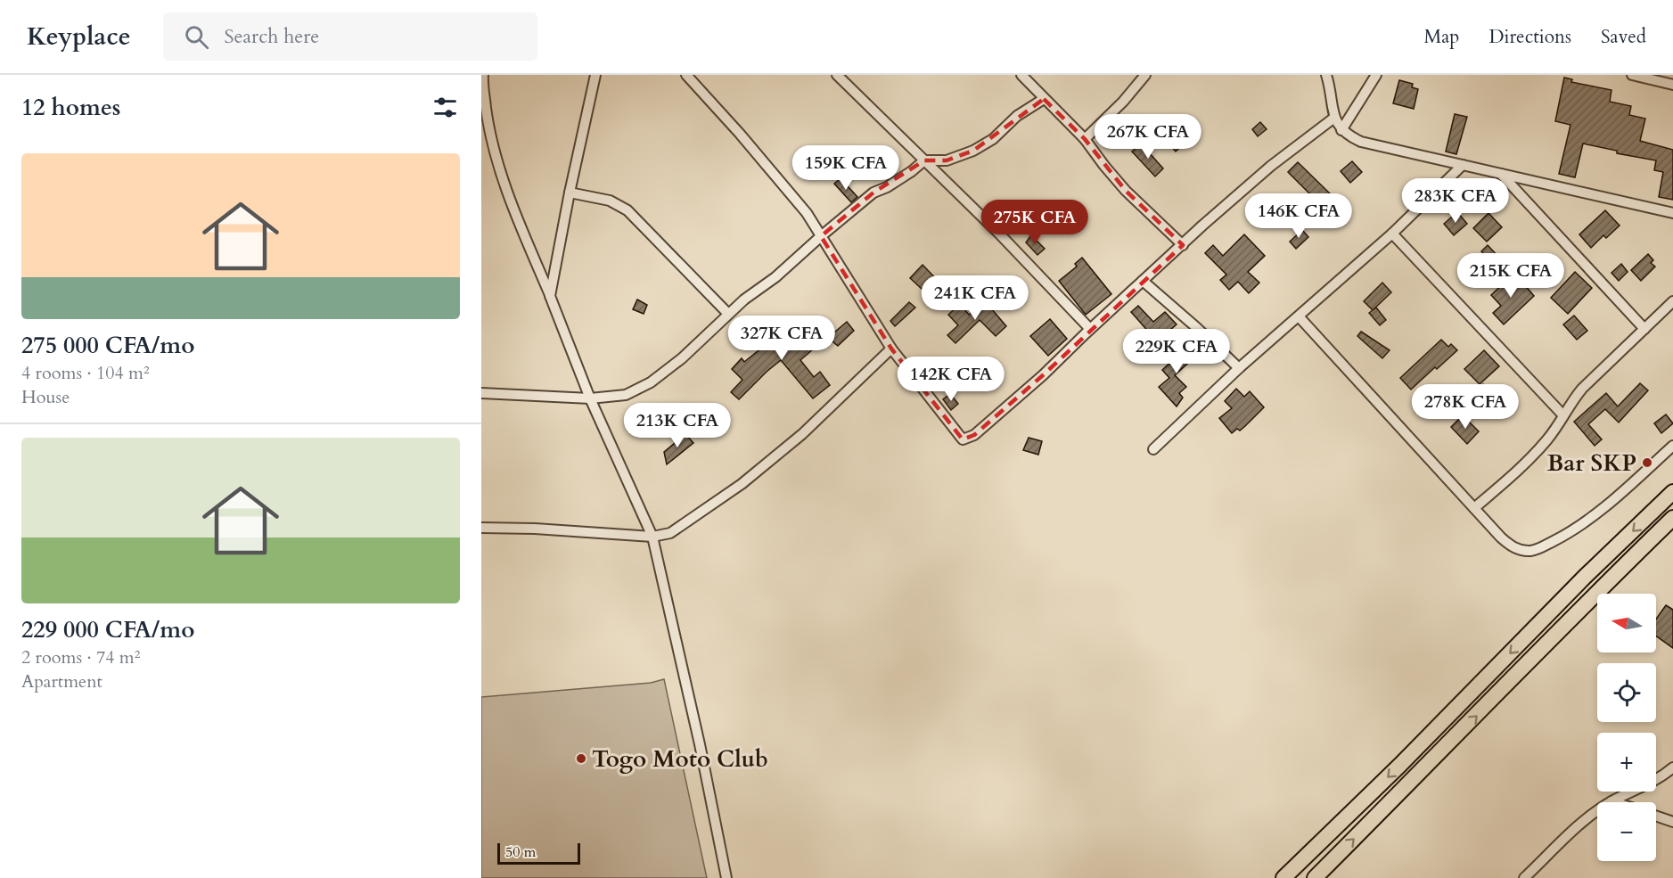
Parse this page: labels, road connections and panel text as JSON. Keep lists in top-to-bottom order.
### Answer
{
  "places": ["Bar SKP", "Togo Moto Club"],
  "scale_bar": "50 m",
  "north": "left",
  "page": {
    "header": "Keyplace",
    "search": "Search here",
    "nav": ["Map", "Directions", "Saved"],
    "heading": "12 homes",
    "price": [
      "267K CFA",
      "159K CFA",
      "283K CFA",
      "146K CFA",
      "275K CFA",
      "215K CFA",
      "241K CFA",
      "327K CFA",
      "229K CFA",
      "142K CFA",
      "278K CFA",
      "213K CFA"
    ],
    "list": [
      {
        "name": "275 000 CFA/mo",
        "note": "4 rooms · 104 m² · House"
      },
      {
        "name": "229 000 CFA/mo",
        "note": "2 rooms · 74 m² · Apartment"
      }
    ],
    "map_buttons": ["+", "−"],
    "scale": "50 m"
  }
}
